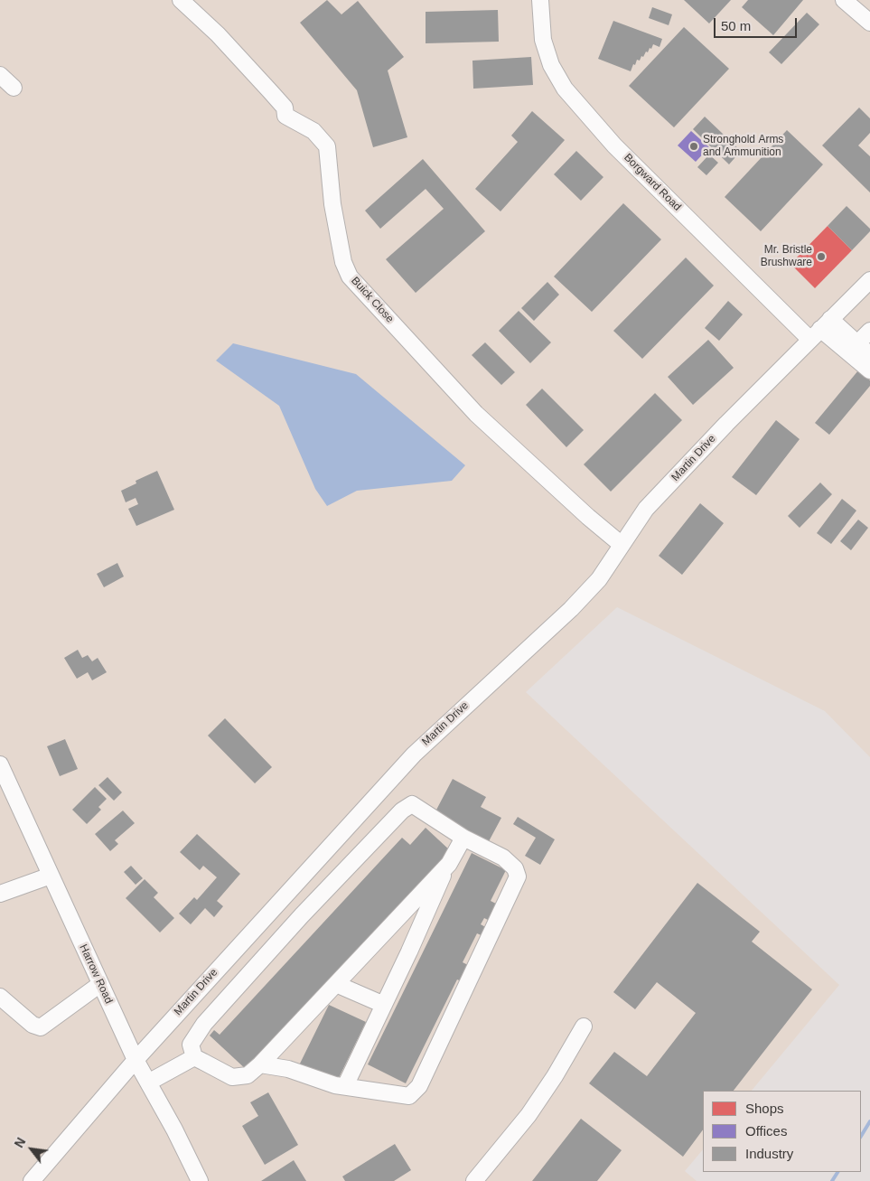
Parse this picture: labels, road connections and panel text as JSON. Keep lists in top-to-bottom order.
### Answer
{
  "streets": {
    "street": [
      "Borgward Road",
      "Buick Close",
      "Martin Drive",
      "Harrow Road"
    ]
  },
  "crossings": [
    ["Borgward Road", "Martin Drive"],
    ["Buick Close", "Martin Drive"],
    ["Martin Drive", "Harrow Road"]
  ],
  "places": ["Stronghold Arms and Ammunition", "Mr. Bristle Brushware"],
  "legend": ["Shops", "Offices", "Industry"],
  "scale_bar": "50 m",
  "north": "top left"
}
